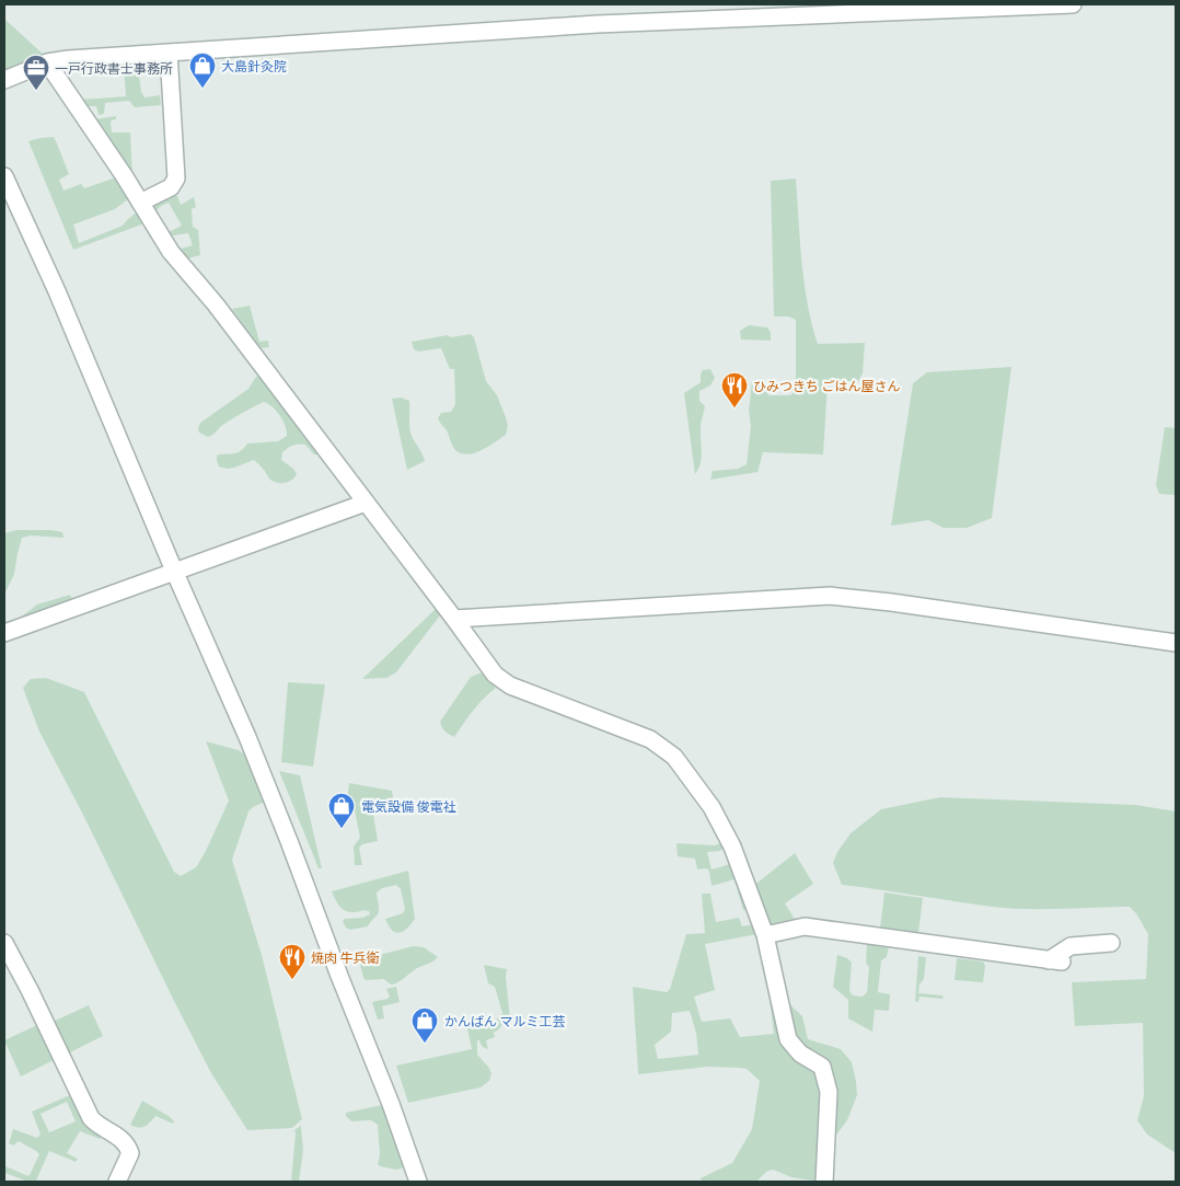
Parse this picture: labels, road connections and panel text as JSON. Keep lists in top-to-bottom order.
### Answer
{
  "places": {
    "shop": ["大島針灸院", "電気設備 俊電社", "かんばん マルミ工芸"],
    "office": ["一戸行政書士事務所"],
    "restaurant": ["ひみつきち ごはん屋さん", "焼肉 牛兵衛"]
  }
}
